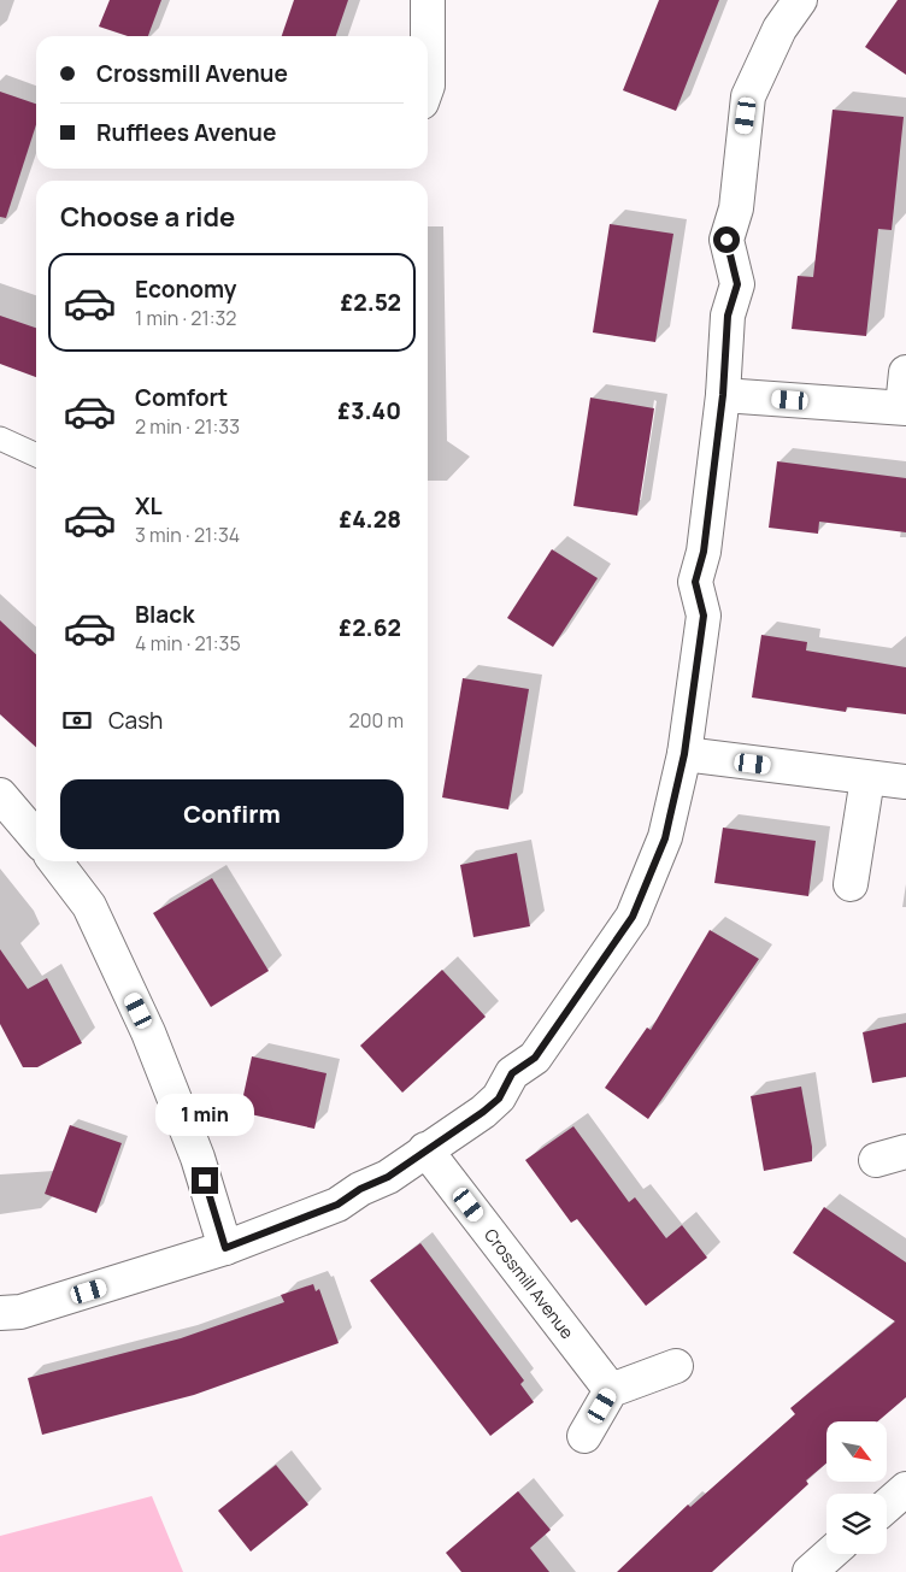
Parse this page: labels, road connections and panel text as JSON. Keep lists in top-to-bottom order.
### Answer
{
  "streets": {
    "street": ["Crossmill Avenue"]
  },
  "north": "bottom right",
  "page": {
    "banner": ["Crossmill Avenue", "Rufflees Avenue"],
    "heading": "Choose a ride",
    "list": [
      {
        "name": "Economy",
        "note": "1 min · 21:32",
        "value": "£2.52"
      },
      {
        "name": "Comfort",
        "note": "2 min · 21:33",
        "value": "£3.40"
      },
      {
        "name": "XL",
        "note": "3 min · 21:34",
        "value": "£4.28"
      },
      {
        "name": "Black",
        "note": "4 min · 21:35",
        "value": "£2.62"
      }
    ],
    "pay": ["Cash", "200 m"],
    "buttons": "Confirm",
    "bubble": "1 min"
  }
}
